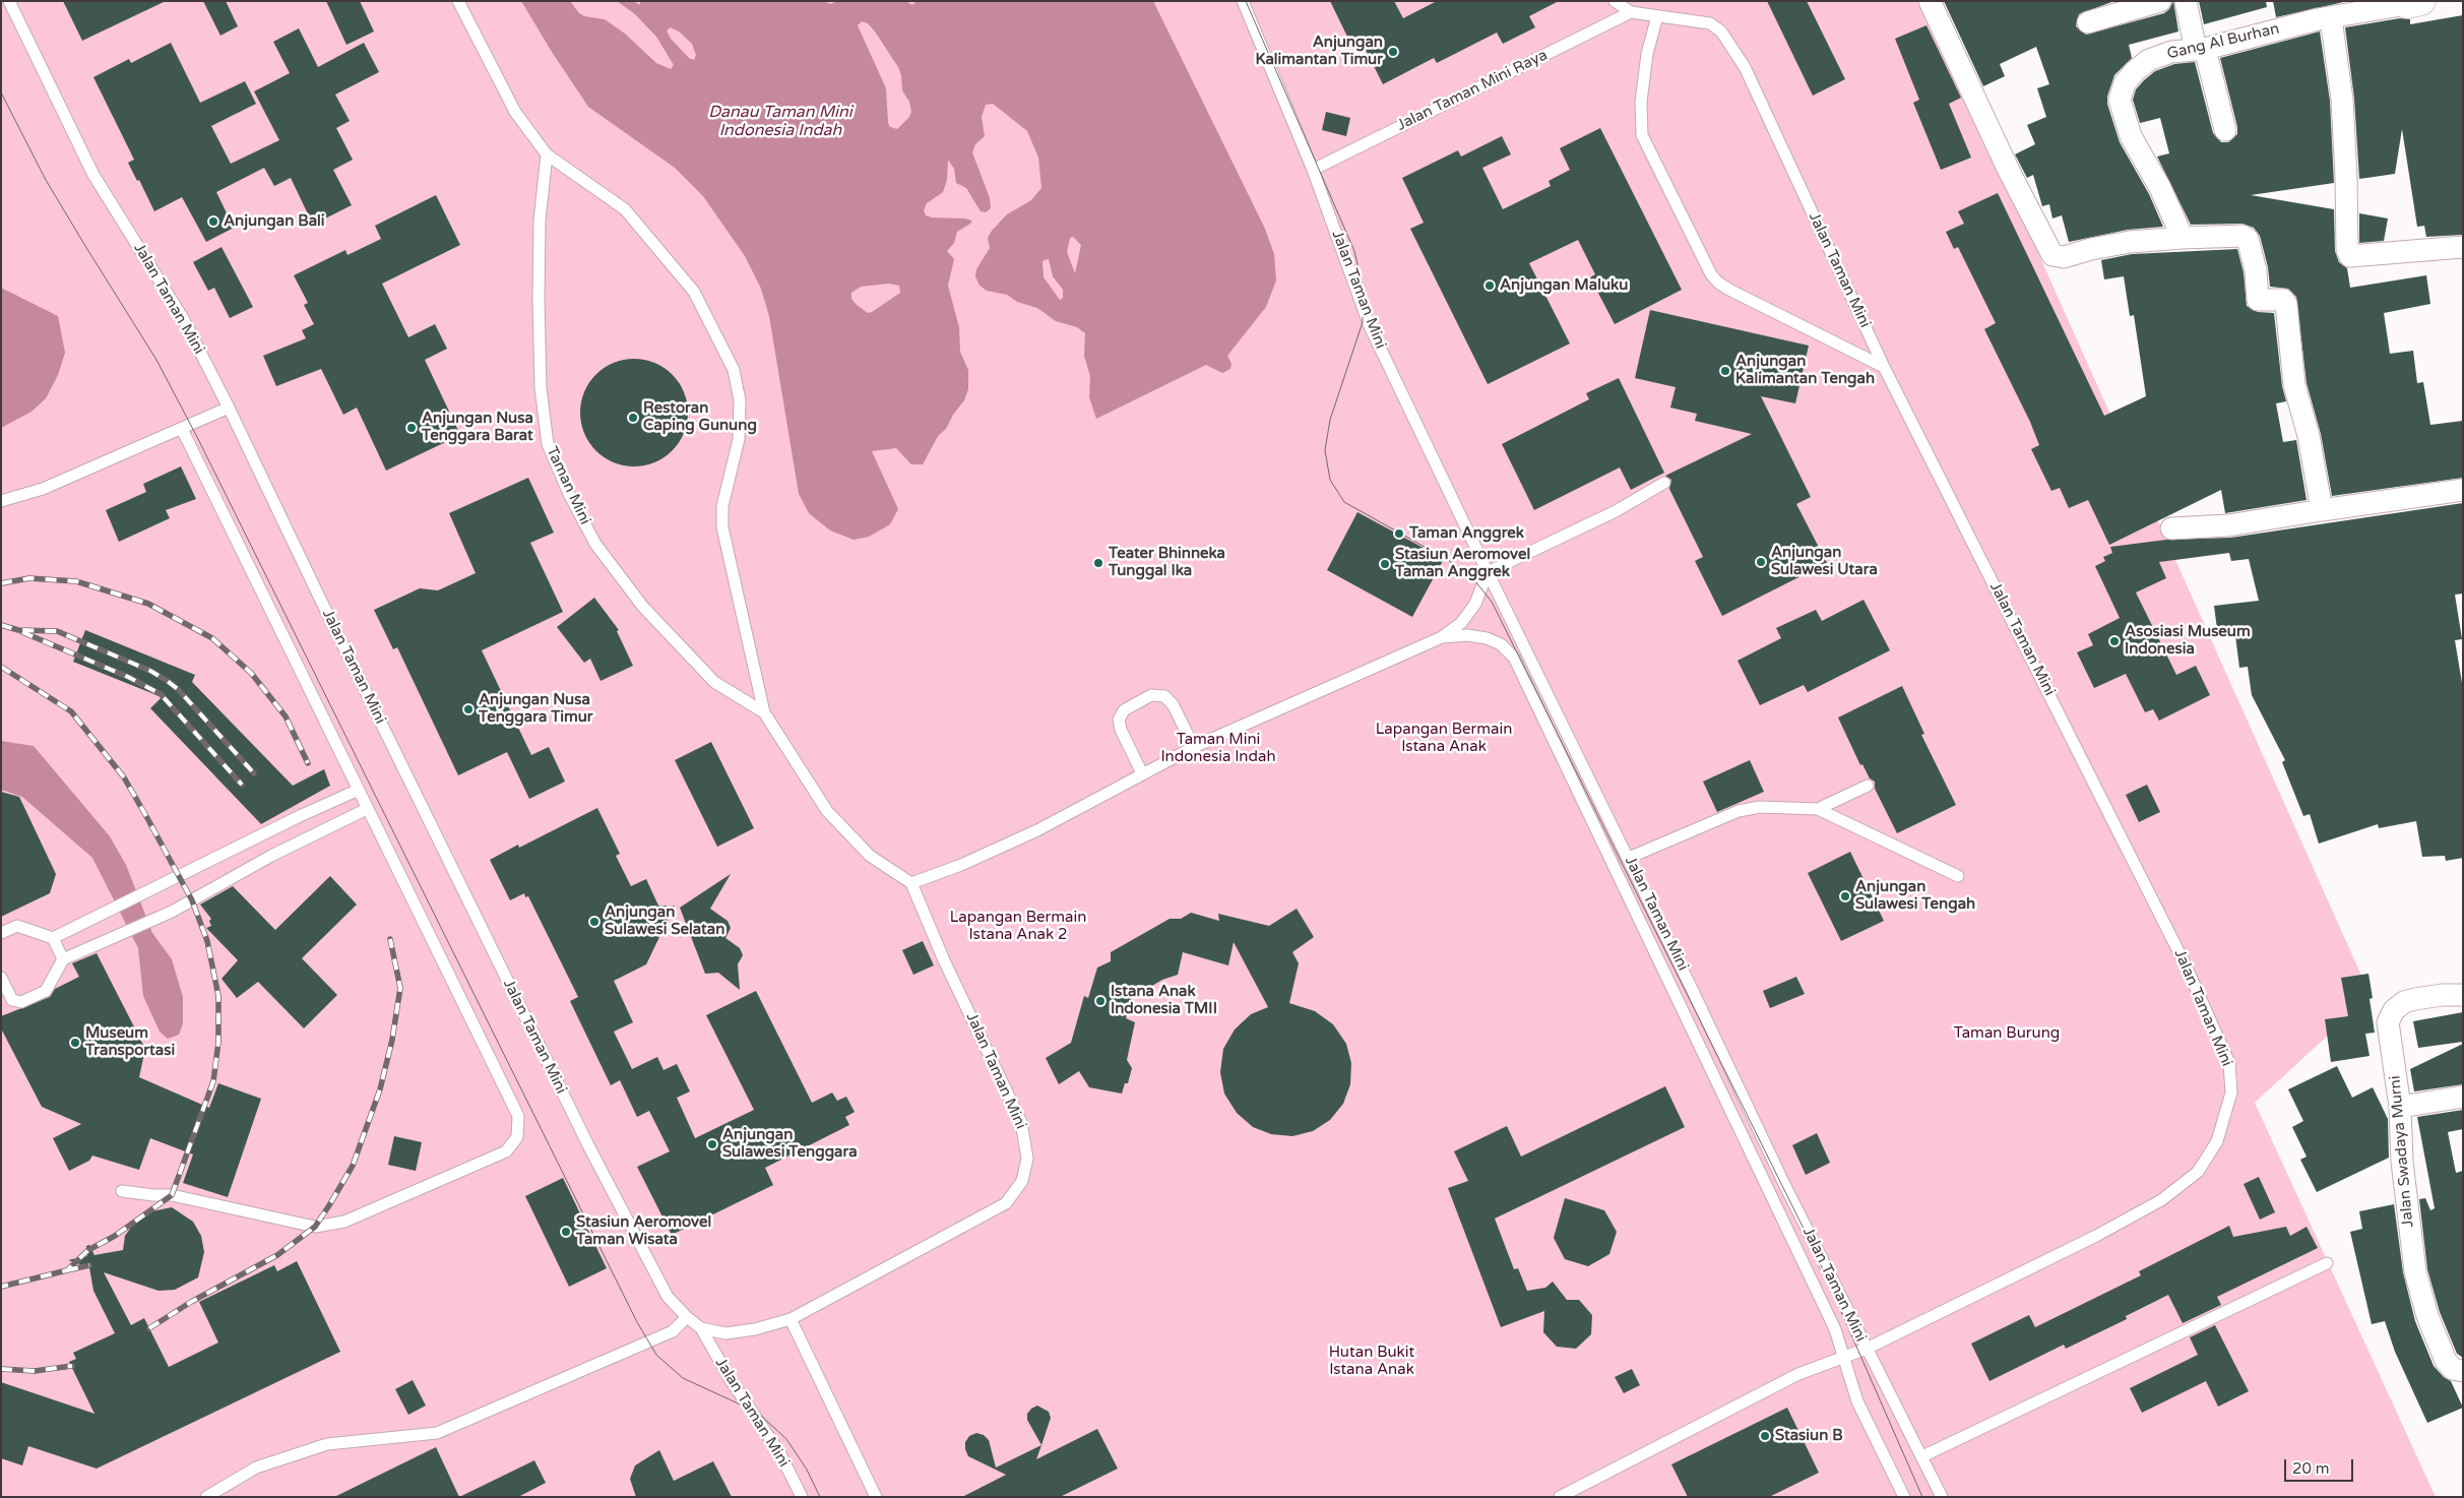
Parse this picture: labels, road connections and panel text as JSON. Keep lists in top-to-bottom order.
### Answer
{
  "streets": {
    "street": ["Gang Al Burhan", "Jalan Swadaya Murni"],
    "lane": ["Jalan Taman Mini Raya", "Jalan Taman Mini", "Taman Mini"]
  },
  "crossings": [
    ["Jalan Taman Mini Raya", "Jalan Taman Mini"]
  ],
  "water": ["Danau Taman Mini Indonesia Indah"],
  "parks": [
    "Lapangan Bermain Istana Anak",
    "Taman Mini Indonesia Indah",
    "Lapangan Bermain Istana Anak 2",
    "Taman Burung",
    "Hutan Bukit Istana Anak"
  ],
  "places": [
    "Anjungan Kalimantan Timur",
    "Anjungan Bali",
    "Anjungan Maluku",
    "Anjungan Kalimantan Tengah",
    "Restoran Caping Gunung",
    "Anjungan Nusa Tenggara Barat",
    "Taman Anggrek",
    "Anjungan Sulawesi Utara",
    "Teater Bhinneka Tunggal Ika",
    "Stasiun Aeromovel Taman Anggrek",
    "Asosiasi Museum Indonesia",
    "Anjungan Nusa Tenggara Timur",
    "Anjungan Sulawesi Tengah",
    "Anjungan Sulawesi Selatan",
    "Istana Anak Indonesia TMII",
    "Museum Transportasi",
    "Anjungan Sulawesi Tenggara",
    "Stasiun Aeromovel Taman Wisata",
    "Stasiun B"
  ],
  "scale_bar": "20 m"
}
